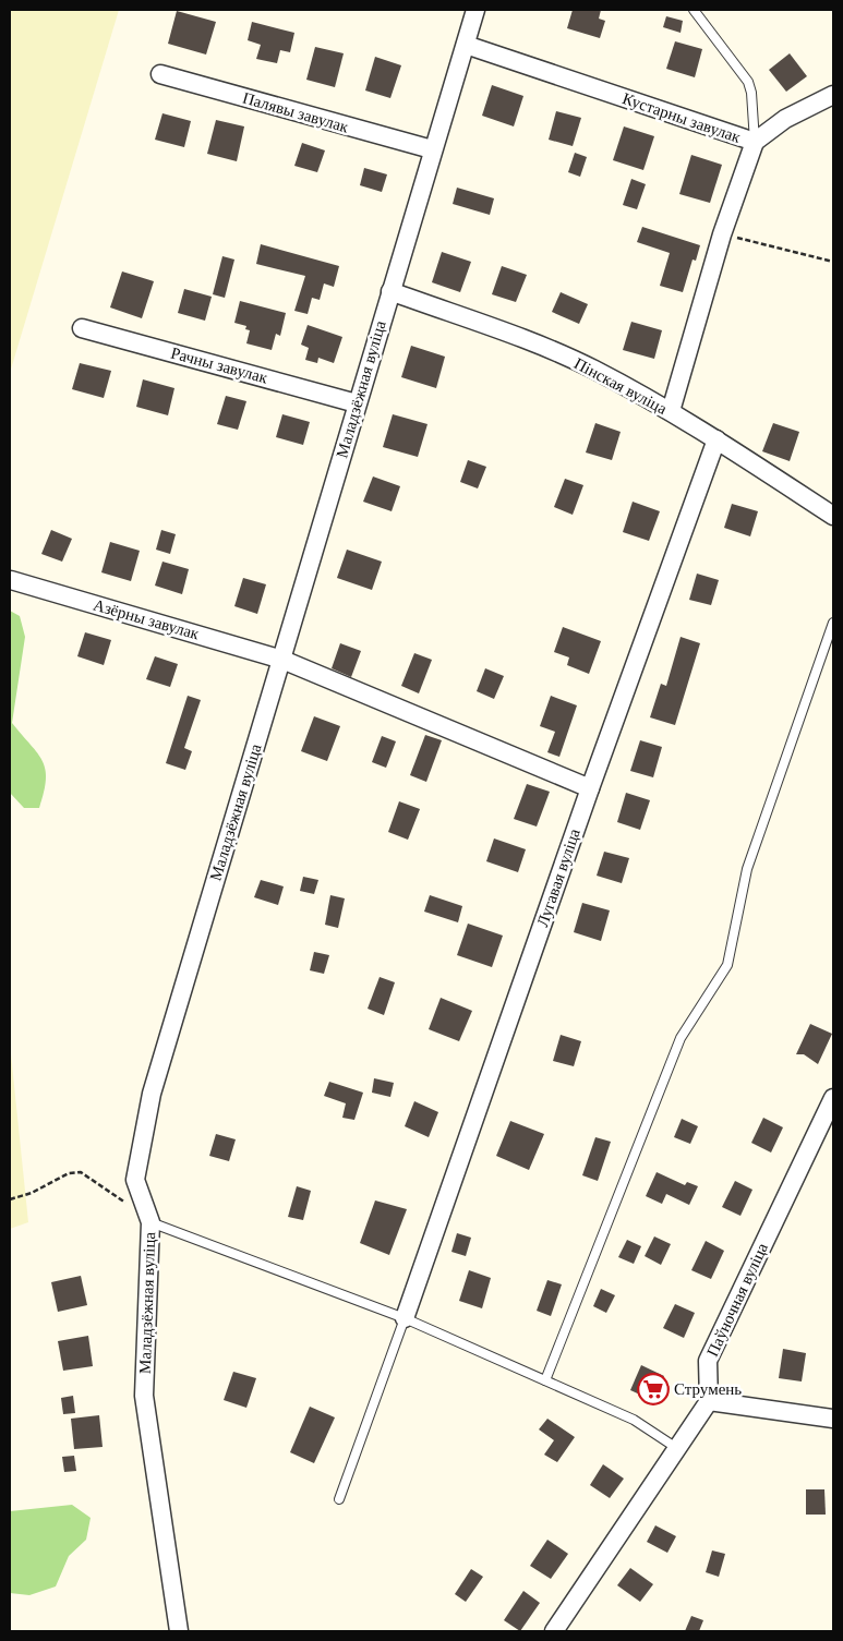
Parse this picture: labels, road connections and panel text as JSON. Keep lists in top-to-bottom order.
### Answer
{
  "streets": {
    "street": [
      "Палявы завулак",
      "Кустарны завулак",
      "Рачны завулак",
      "Пінская вуліца",
      "Маладзёжная вуліца",
      "Азёрны завулак",
      "Лугавая вуліца",
      "Паўночная вуліца"
    ]
  },
  "crossings": [
    ["Палявы завулак", "Маладзёжная вуліца"],
    ["Кустарны завулак", "Пінская вуліца"],
    ["Кустарны завулак", "Маладзёжная вуліца"],
    ["Рачны завулак", "Маладзёжная вуліца"],
    ["Пінская вуліца", "Маладзёжная вуліца"],
    ["Пінская вуліца", "Лугавая вуліца"],
    ["Маладзёжная вуліца", "Азёрны завулак"],
    ["Азёрны завулак", "Лугавая вуліца"]
  ],
  "places": {
    "supermarket": ["Струмень"]
  }
}
